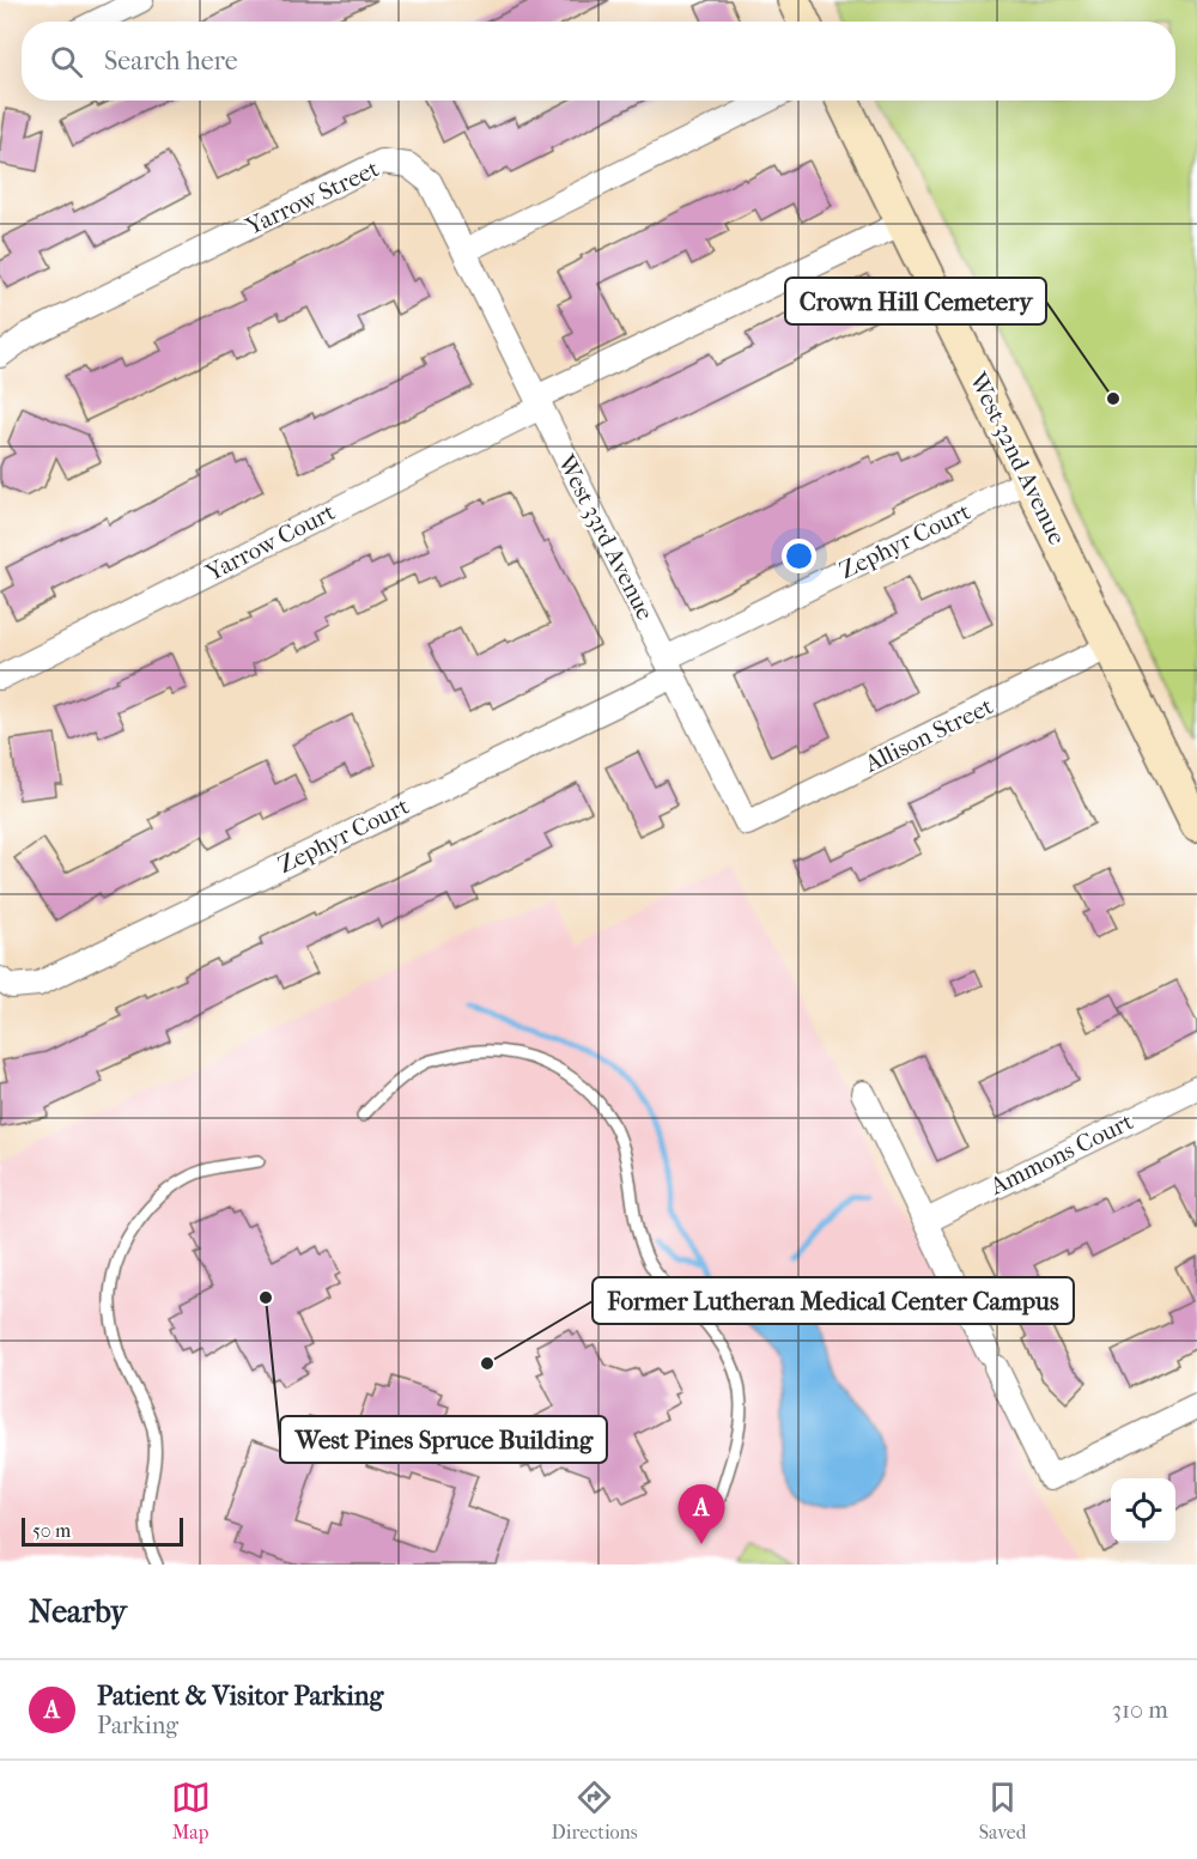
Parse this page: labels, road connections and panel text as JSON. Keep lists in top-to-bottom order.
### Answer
{
  "streets": {
    "street": [
      "Yarrow Street",
      "West 32nd Avenue",
      "West 33rd Avenue",
      "Zephyr Court",
      "Yarrow Court",
      "Allison Street",
      "Ammons Court"
    ]
  },
  "crossings": [
    ["Yarrow Street", "West 33rd Avenue"],
    ["West 32nd Avenue", "Zephyr Court"],
    ["West 32nd Avenue", "Yarrow Court"],
    ["West 32nd Avenue", "Allison Street"],
    ["West 33rd Avenue", "Zephyr Court"],
    ["West 33rd Avenue", "Yarrow Court"],
    ["West 33rd Avenue", "Allison Street"]
  ],
  "places": ["Crown Hill Cemetery", "West Pines Spruce Building", "Former Lutheran Medical Center Campus"],
  "scale_bar": "50 m",
  "page": {
    "search": "Search here",
    "pins": "A",
    "scale": "50 m",
    "heading": "Nearby",
    "list": [
      {
        "mark": "A",
        "name": "Patient & Visitor Parking",
        "note": "Parking",
        "value": "310 m"
      }
    ],
    "nav": ["Map", "Directions", "Saved"]
  }
}
